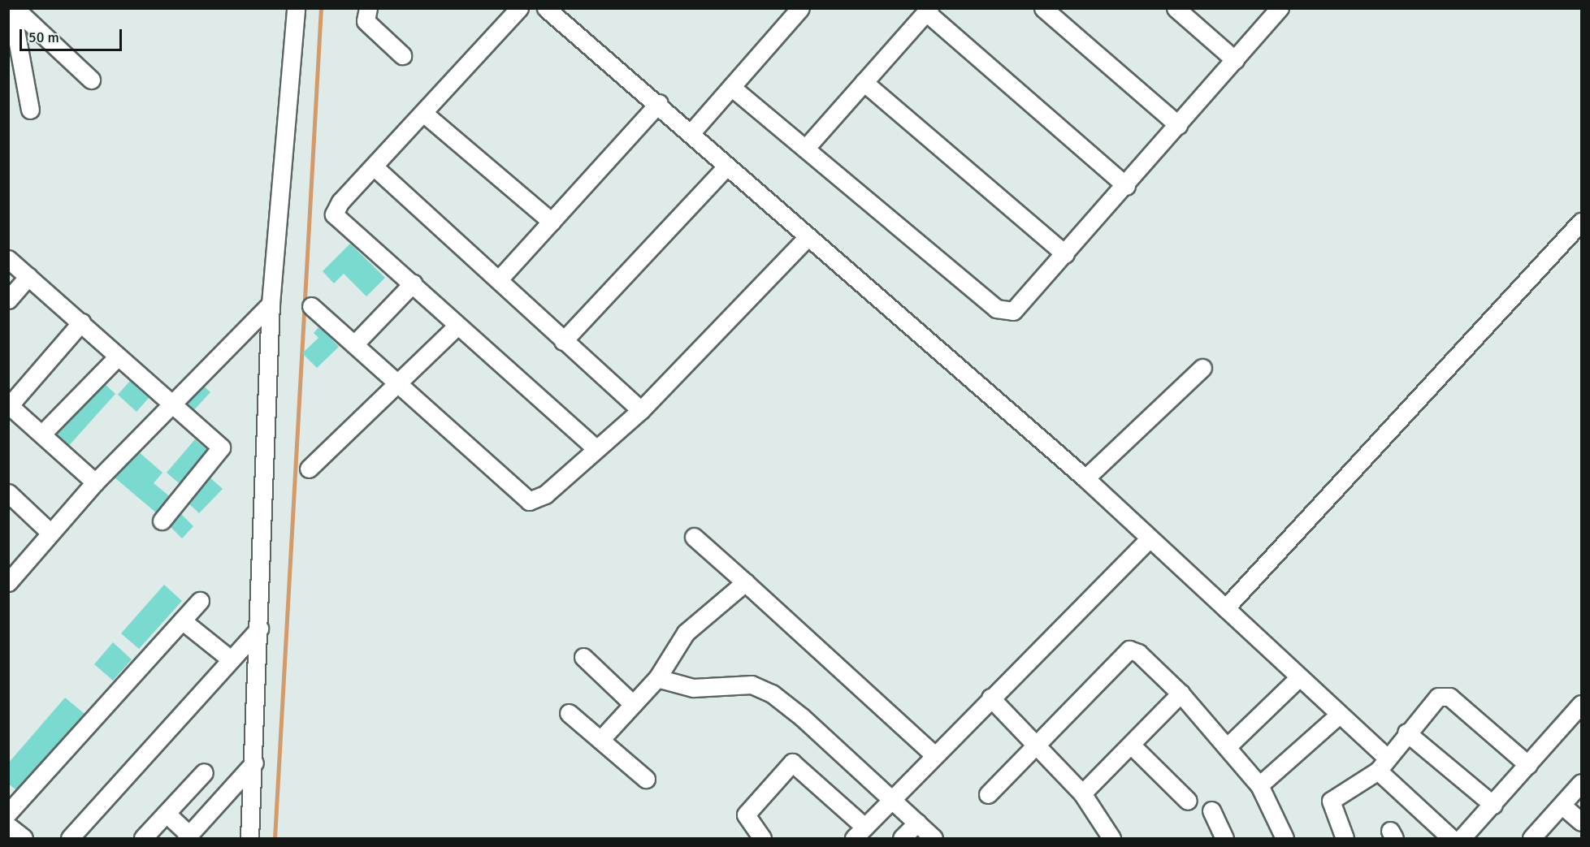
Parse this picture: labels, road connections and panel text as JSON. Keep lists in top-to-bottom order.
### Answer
{
  "scale_bar": "50 m"
}
